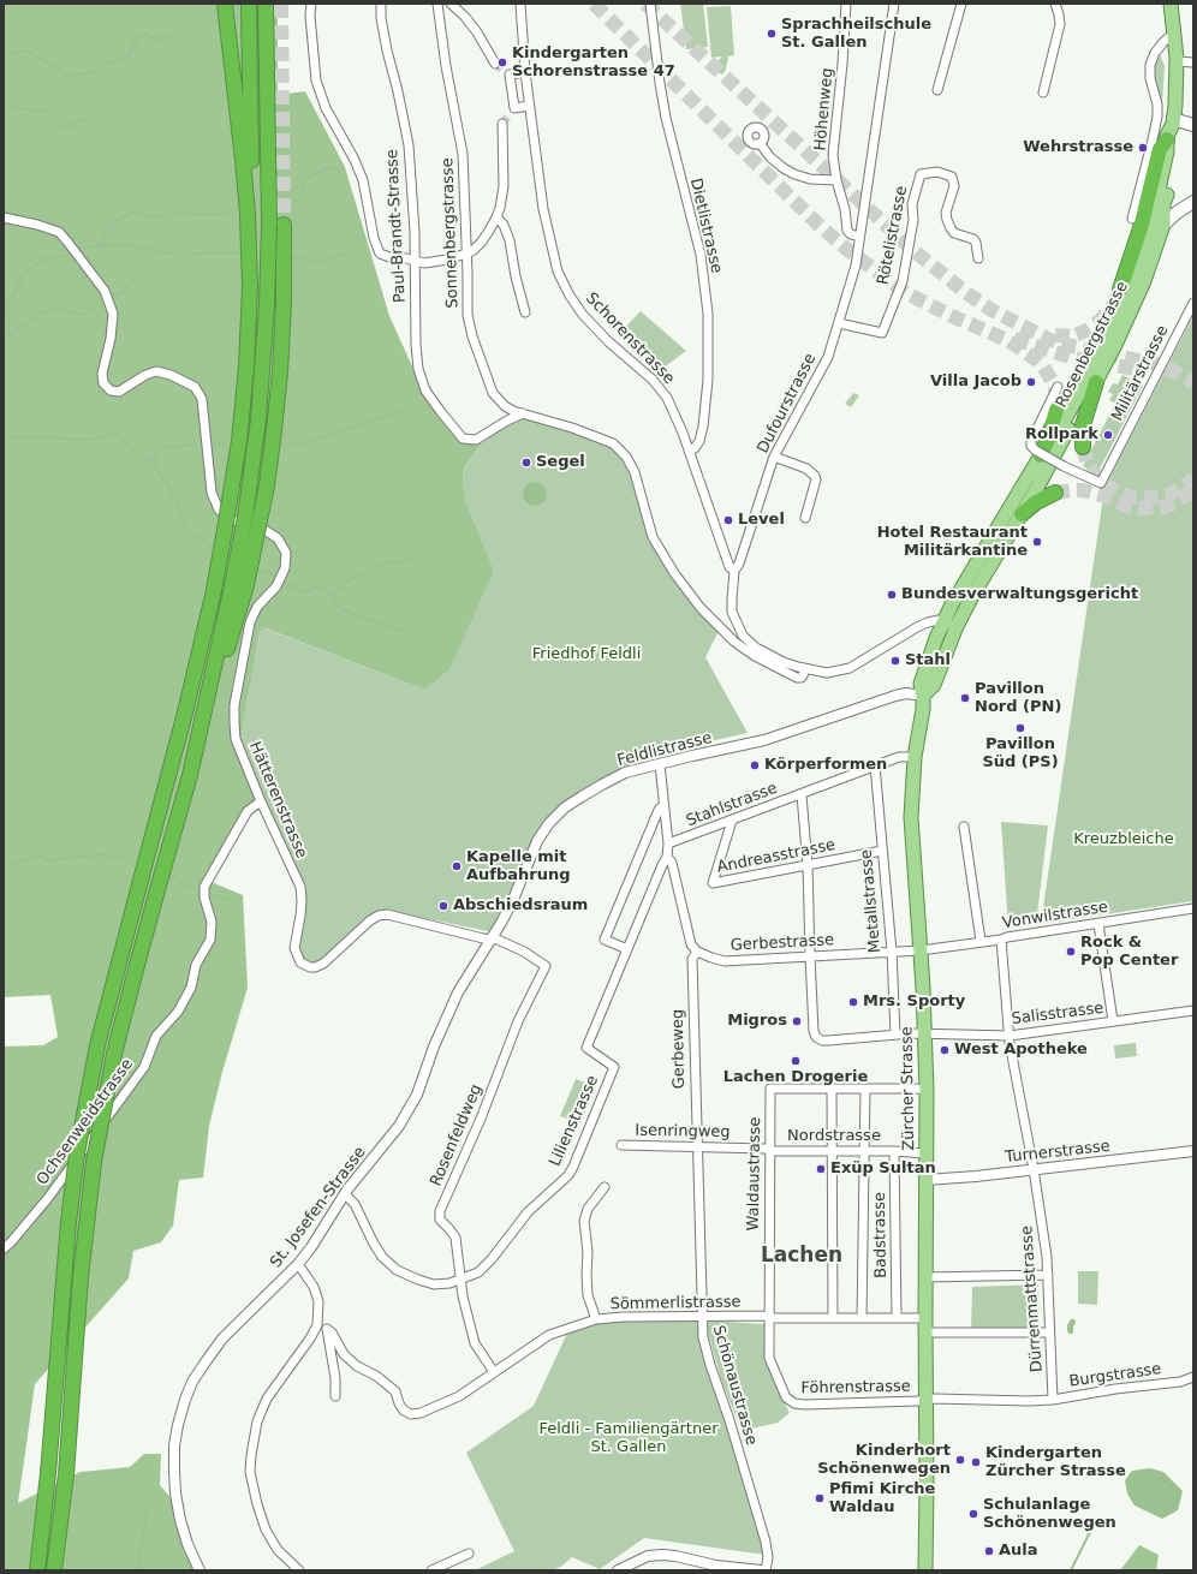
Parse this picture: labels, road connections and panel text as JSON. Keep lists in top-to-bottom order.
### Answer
{
  "streets": {
    "main road": ["Rosenbergstrasse", "Zürcher Strasse"],
    "street": [
      "Höhenweg",
      "Paul-Brandt-Strasse",
      "Dietlistrasse",
      "Sonnenbergstrasse",
      "Rötelistrasse",
      "Schorenstrasse",
      "Militärstrasse",
      "Dufourstrasse",
      "Feldlistrasse",
      "Hätterenstrasse",
      "Stahlstrasse",
      "Andreasstrasse",
      "Metallstrasse",
      "Vonwilstrasse",
      "Gerbestrasse",
      "Salisstrasse",
      "Gerbeweg",
      "Lilienstrasse",
      "Ochsenweidstrasse",
      "Isenringweg",
      "Rosenfeldweg",
      "Nordstrasse",
      "Turnerstrasse",
      "Waldaustrasse",
      "St. Josefen-Strasse",
      "Badstrasse",
      "Dürrenmattstrasse",
      "Sömmerlistrasse",
      "Burgstrasse",
      "Schönaustrasse",
      "Föhrenstrasse"
    ]
  },
  "crossings": [
    ["Höhenweg", "Dufourstrasse"],
    ["Paul-Brandt-Strasse", "Sonnenbergstrasse"],
    ["Dietlistrasse", "Schorenstrasse"],
    ["Sonnenbergstrasse", "Dufourstrasse"],
    ["Rötelistrasse", "Dufourstrasse"],
    ["Schorenstrasse", "Dufourstrasse"],
    ["Rosenbergstrasse", "Militärstrasse"],
    ["Rosenbergstrasse", "Dufourstrasse"],
    ["Rosenbergstrasse", "Feldlistrasse"],
    ["Rosenbergstrasse", "Zürcher Strasse"],
    ["Feldlistrasse", "Hätterenstrasse"],
    ["Feldlistrasse", "Zürcher Strasse"],
    ["Feldlistrasse", "Rosenfeldweg"],
    ["Feldlistrasse", "St. Josefen-Strasse"],
    ["Hätterenstrasse", "Ochsenweidstrasse"],
    ["Hätterenstrasse", "Rosenfeldweg"],
    ["Hätterenstrasse", "St. Josefen-Strasse"],
    ["Stahlstrasse", "Andreasstrasse"],
    ["Stahlstrasse", "Metallstrasse"],
    ["Stahlstrasse", "Zürcher Strasse"],
    ["Andreasstrasse", "Metallstrasse"],
    ["Metallstrasse", "Gerbestrasse"],
    ["Metallstrasse", "Salisstrasse"],
    ["Vonwilstrasse", "Gerbestrasse"],
    ["Vonwilstrasse", "Zürcher Strasse"],
    ["Vonwilstrasse", "Dürrenmattstrasse"],
    ["Gerbestrasse", "Salisstrasse"],
    ["Gerbestrasse", "Gerbeweg"],
    ["Gerbestrasse", "Zürcher Strasse"],
    ["Salisstrasse", "Zürcher Strasse"],
    ["Salisstrasse", "Dürrenmattstrasse"],
    ["Gerbeweg", "Isenringweg"],
    ["Gerbeweg", "Schönaustrasse"],
    ["Zürcher Strasse", "Nordstrasse"],
    ["Zürcher Strasse", "Turnerstrasse"],
    ["Zürcher Strasse", "Sömmerlistrasse"],
    ["Zürcher Strasse", "Burgstrasse"],
    ["Zürcher Strasse", "Föhrenstrasse"],
    ["Lilienstrasse", "Rosenfeldweg"],
    ["Lilienstrasse", "St. Josefen-Strasse"],
    ["Isenringweg", "Nordstrasse"],
    ["Isenringweg", "Waldaustrasse"],
    ["Isenringweg", "Schönaustrasse"],
    ["Rosenfeldweg", "St. Josefen-Strasse"],
    ["Rosenfeldweg", "Sömmerlistrasse"],
    ["Nordstrasse", "Waldaustrasse"],
    ["Nordstrasse", "Badstrasse"],
    ["Turnerstrasse", "Dürrenmattstrasse"],
    ["Waldaustrasse", "Sömmerlistrasse"],
    ["Waldaustrasse", "Föhrenstrasse"],
    ["Badstrasse", "Sömmerlistrasse"],
    ["Dürrenmattstrasse", "Burgstrasse"],
    ["Sömmerlistrasse", "Schönaustrasse"],
    ["Sömmerlistrasse", "Föhrenstrasse"],
    ["Burgstrasse", "Föhrenstrasse"]
  ],
  "districts": ["Lachen"],
  "parks": ["Friedhof Feldli", "Kreuzbleiche", "Feldli - Familiengärtner St. Gallen"],
  "places": [
    "Sprachheilschule St. Gallen",
    "Kindergarten Schorenstrasse 47",
    "Wehrstrasse",
    "Villa Jacob",
    "Rollpark",
    "Segel",
    "Level",
    "Hotel Restaurant Militärkantine",
    "Bundesverwaltungsgericht",
    "Stahl",
    "Pavillon Nord (PN)",
    "Pavillon Süd (PS)",
    "Körperformen",
    "Kapelle mit Aufbahrung",
    "Abschiedsraum",
    "Rock & Pop Center",
    "Mrs. Sporty",
    "Migros",
    "West Apotheke",
    "Lachen Drogerie",
    "Exüp Sultan",
    "Kinderhort Schönenwegen",
    "Kindergarten Zürcher Strasse",
    "Pfimi Kirche Waldau",
    "Schulanlage Schönenwegen",
    "Aula"
  ]
}
